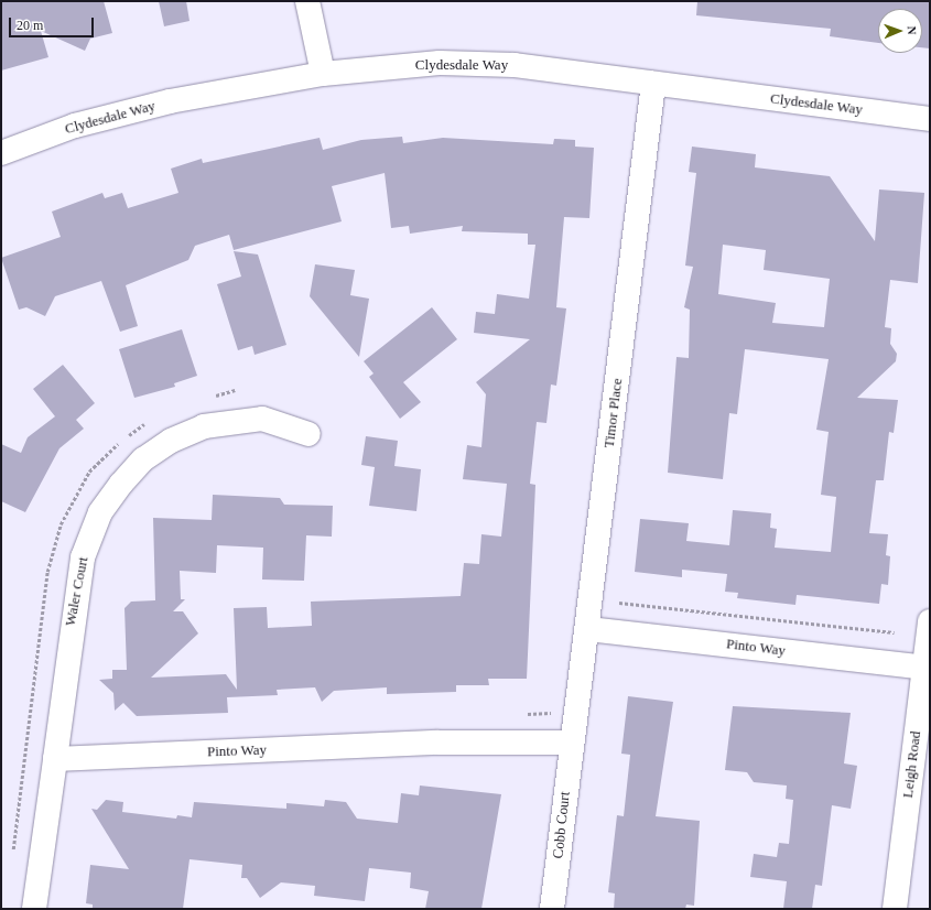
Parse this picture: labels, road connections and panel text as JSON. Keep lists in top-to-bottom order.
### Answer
{
  "streets": {
    "street": [
      "Clydesdale Way",
      "Timor Place",
      "Waler Court",
      "Pinto Way",
      "Leigh Road",
      "Cobb Court"
    ]
  },
  "crossings": [
    ["Clydesdale Way", "Timor Place"],
    ["Timor Place", "Pinto Way"],
    ["Timor Place", "Cobb Court"],
    ["Waler Court", "Pinto Way"],
    ["Pinto Way", "Leigh Road"],
    ["Pinto Way", "Cobb Court"]
  ],
  "scale_bar": "20 m",
  "north": "right"
}
